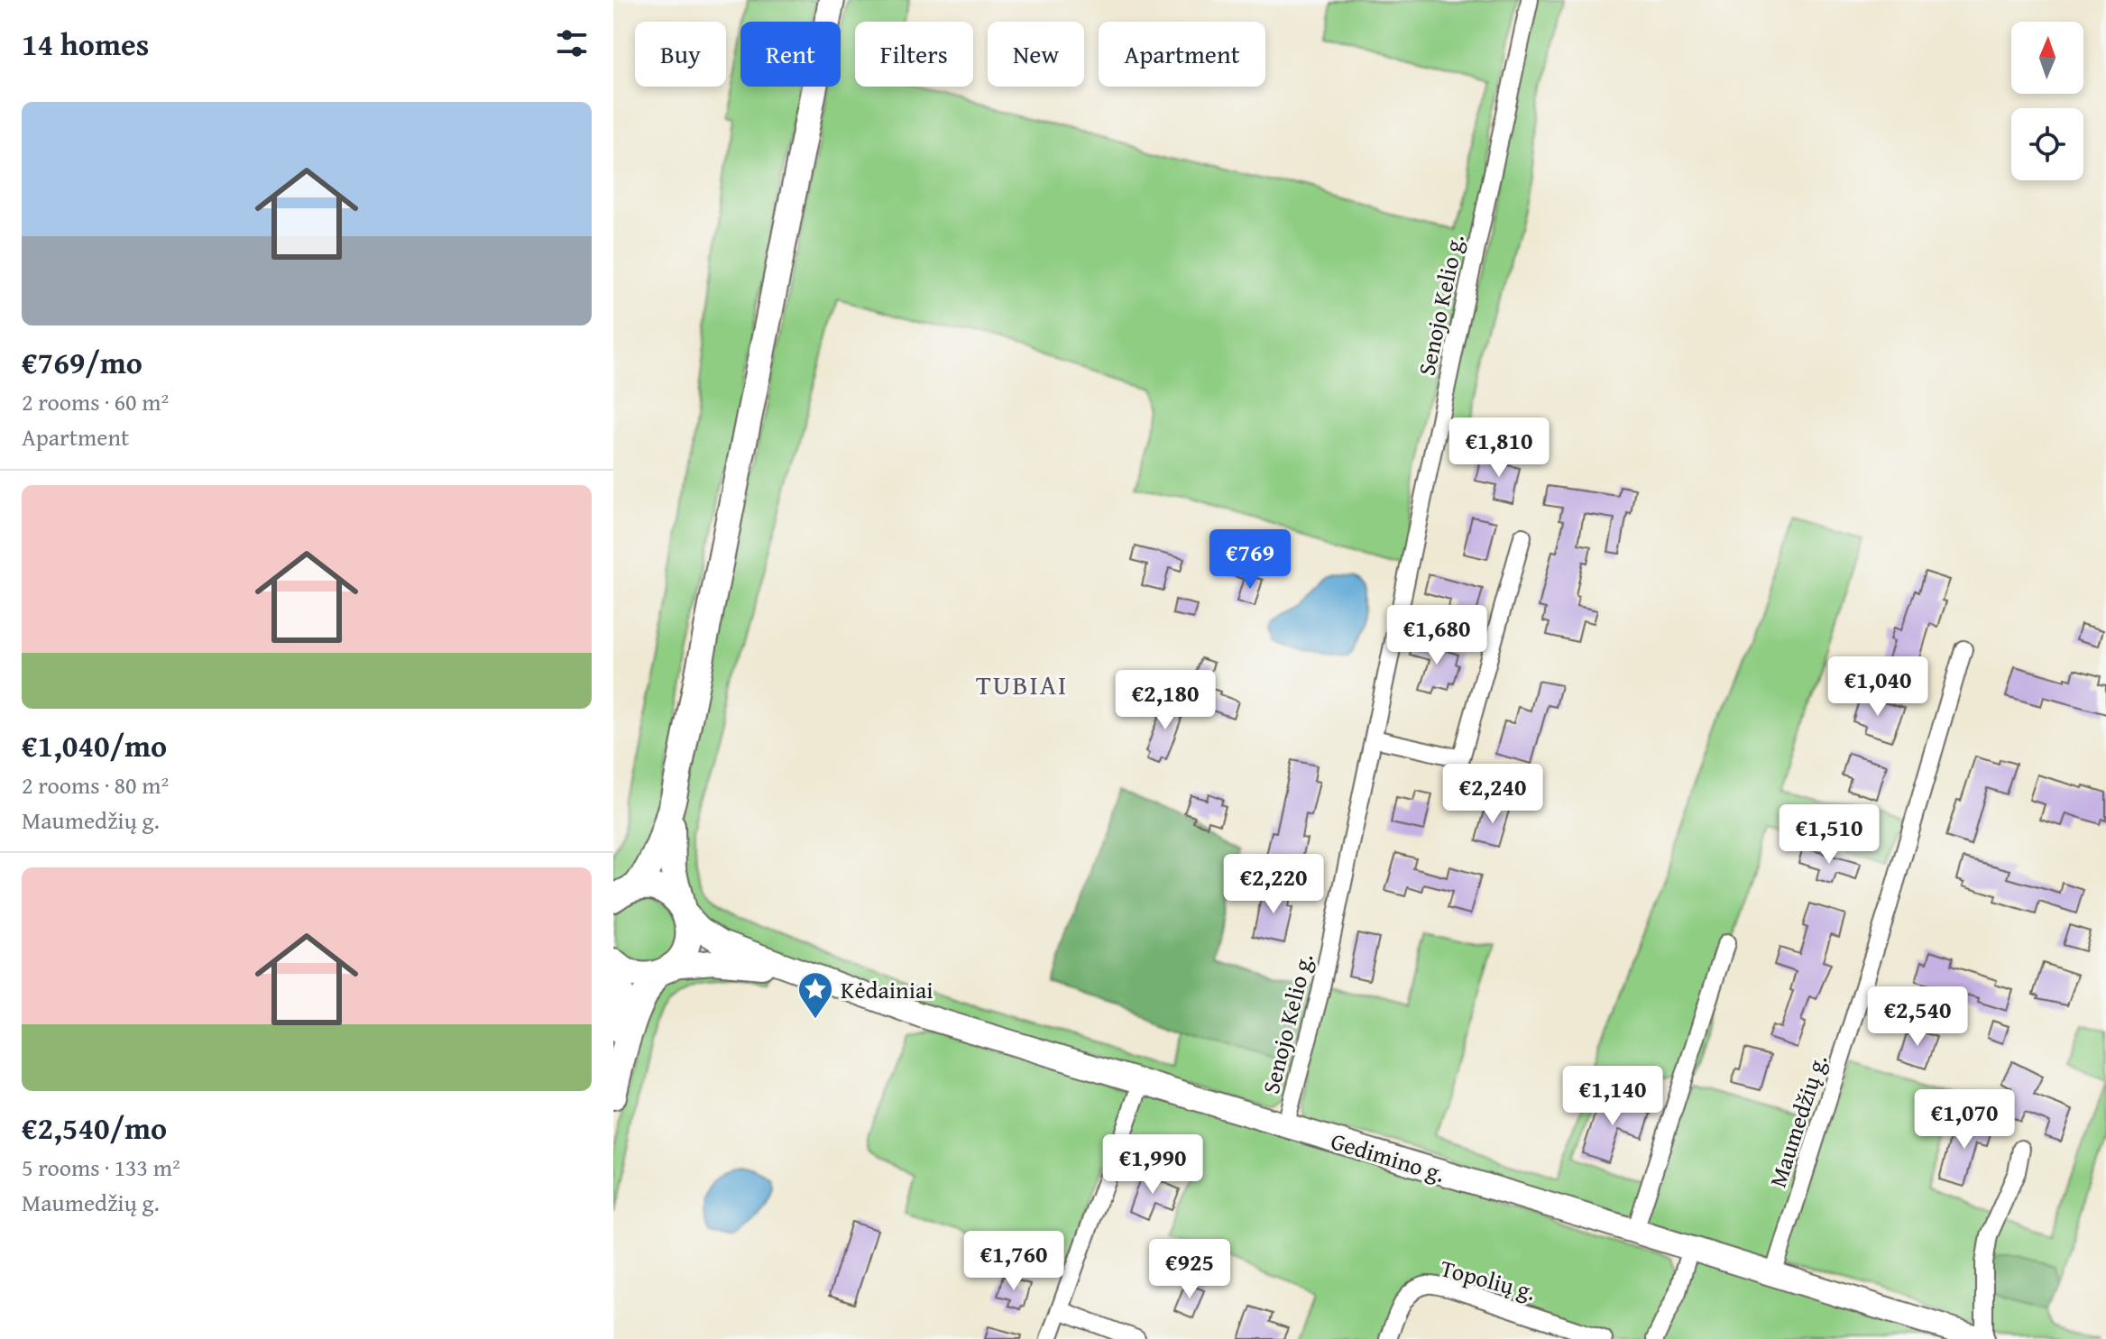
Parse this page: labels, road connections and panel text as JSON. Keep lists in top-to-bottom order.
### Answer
{
  "streets": {
    "main road": ["Gedimino g."],
    "street": ["Senojo Kelio g.", "Maumedžių g.", "Topolių g."]
  },
  "crossings": [
    ["Senojo Kelio g.", "Gedimino g."],
    ["Maumedžių g.", "Gedimino g."]
  ],
  "districts": ["TUBIAI"],
  "places": {
    "place": ["Kėdainiai"]
  },
  "north": "top",
  "page": {
    "heading": "14 homes",
    "chip": [
      "Buy",
      "Rent",
      "Filters",
      "New",
      "Apartment"
    ],
    "list": [
      {
        "name": "€769/mo",
        "note": "2 rooms · 60 m² · Apartment"
      },
      {
        "name": "€1,040/mo",
        "note": "2 rooms · 80 m² · Maumedžių g."
      },
      {
        "name": "€2,540/mo",
        "note": "5 rooms · 133 m² · Maumedžių g."
      }
    ],
    "price": [
      "€1,810",
      "€769",
      "€1,680",
      "€1,040",
      "€2,180",
      "€2,240",
      "€1,510",
      "€2,220",
      "€2,540",
      "€1,140",
      "€1,070",
      "€1,990",
      "€1,760",
      "€925"
    ]
  }
}
